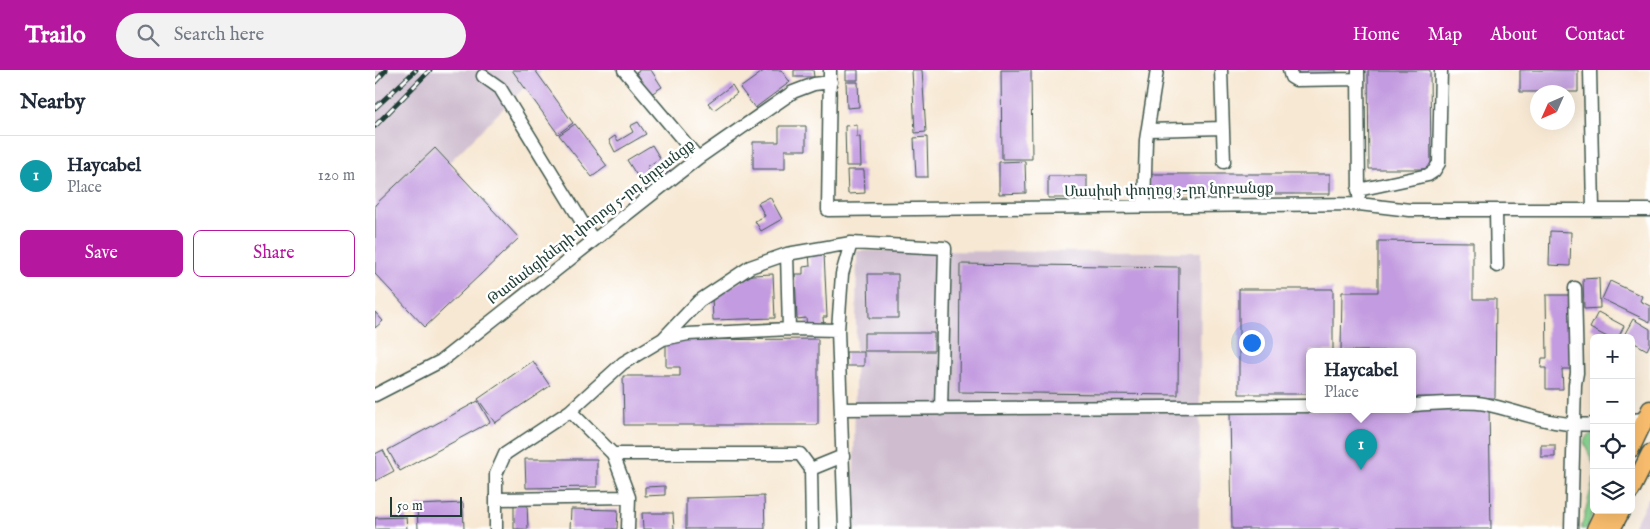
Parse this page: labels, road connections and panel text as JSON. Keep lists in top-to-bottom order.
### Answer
{
  "streets": {
    "street": ["Մասիսի փողոց 3-րդ նրբանցք", "Թամանցիների փողոց 5-րդ նրբանցք"]
  },
  "crossings": [
    ["Մասիսի փողոց 3-րդ նրբանցք", "Թամանցիների փողոց 5-րդ նրբանցք"]
  ],
  "scale_bar": "50 m",
  "north": "bottom left",
  "page": {
    "header": "Trailo",
    "search": "Search here",
    "nav": [
      "Home",
      "Map",
      "About",
      "Contact"
    ],
    "heading": "Nearby",
    "list": [
      {
        "mark": "1",
        "name": "Haycabel",
        "note": "Place",
        "value": "120 m"
      }
    ],
    "buttons": ["Save", "Share"],
    "map_buttons": ["+", "−"],
    "popup": ["Haycabel", "Place"],
    "pins": "1",
    "scale": "50 m"
  }
}
